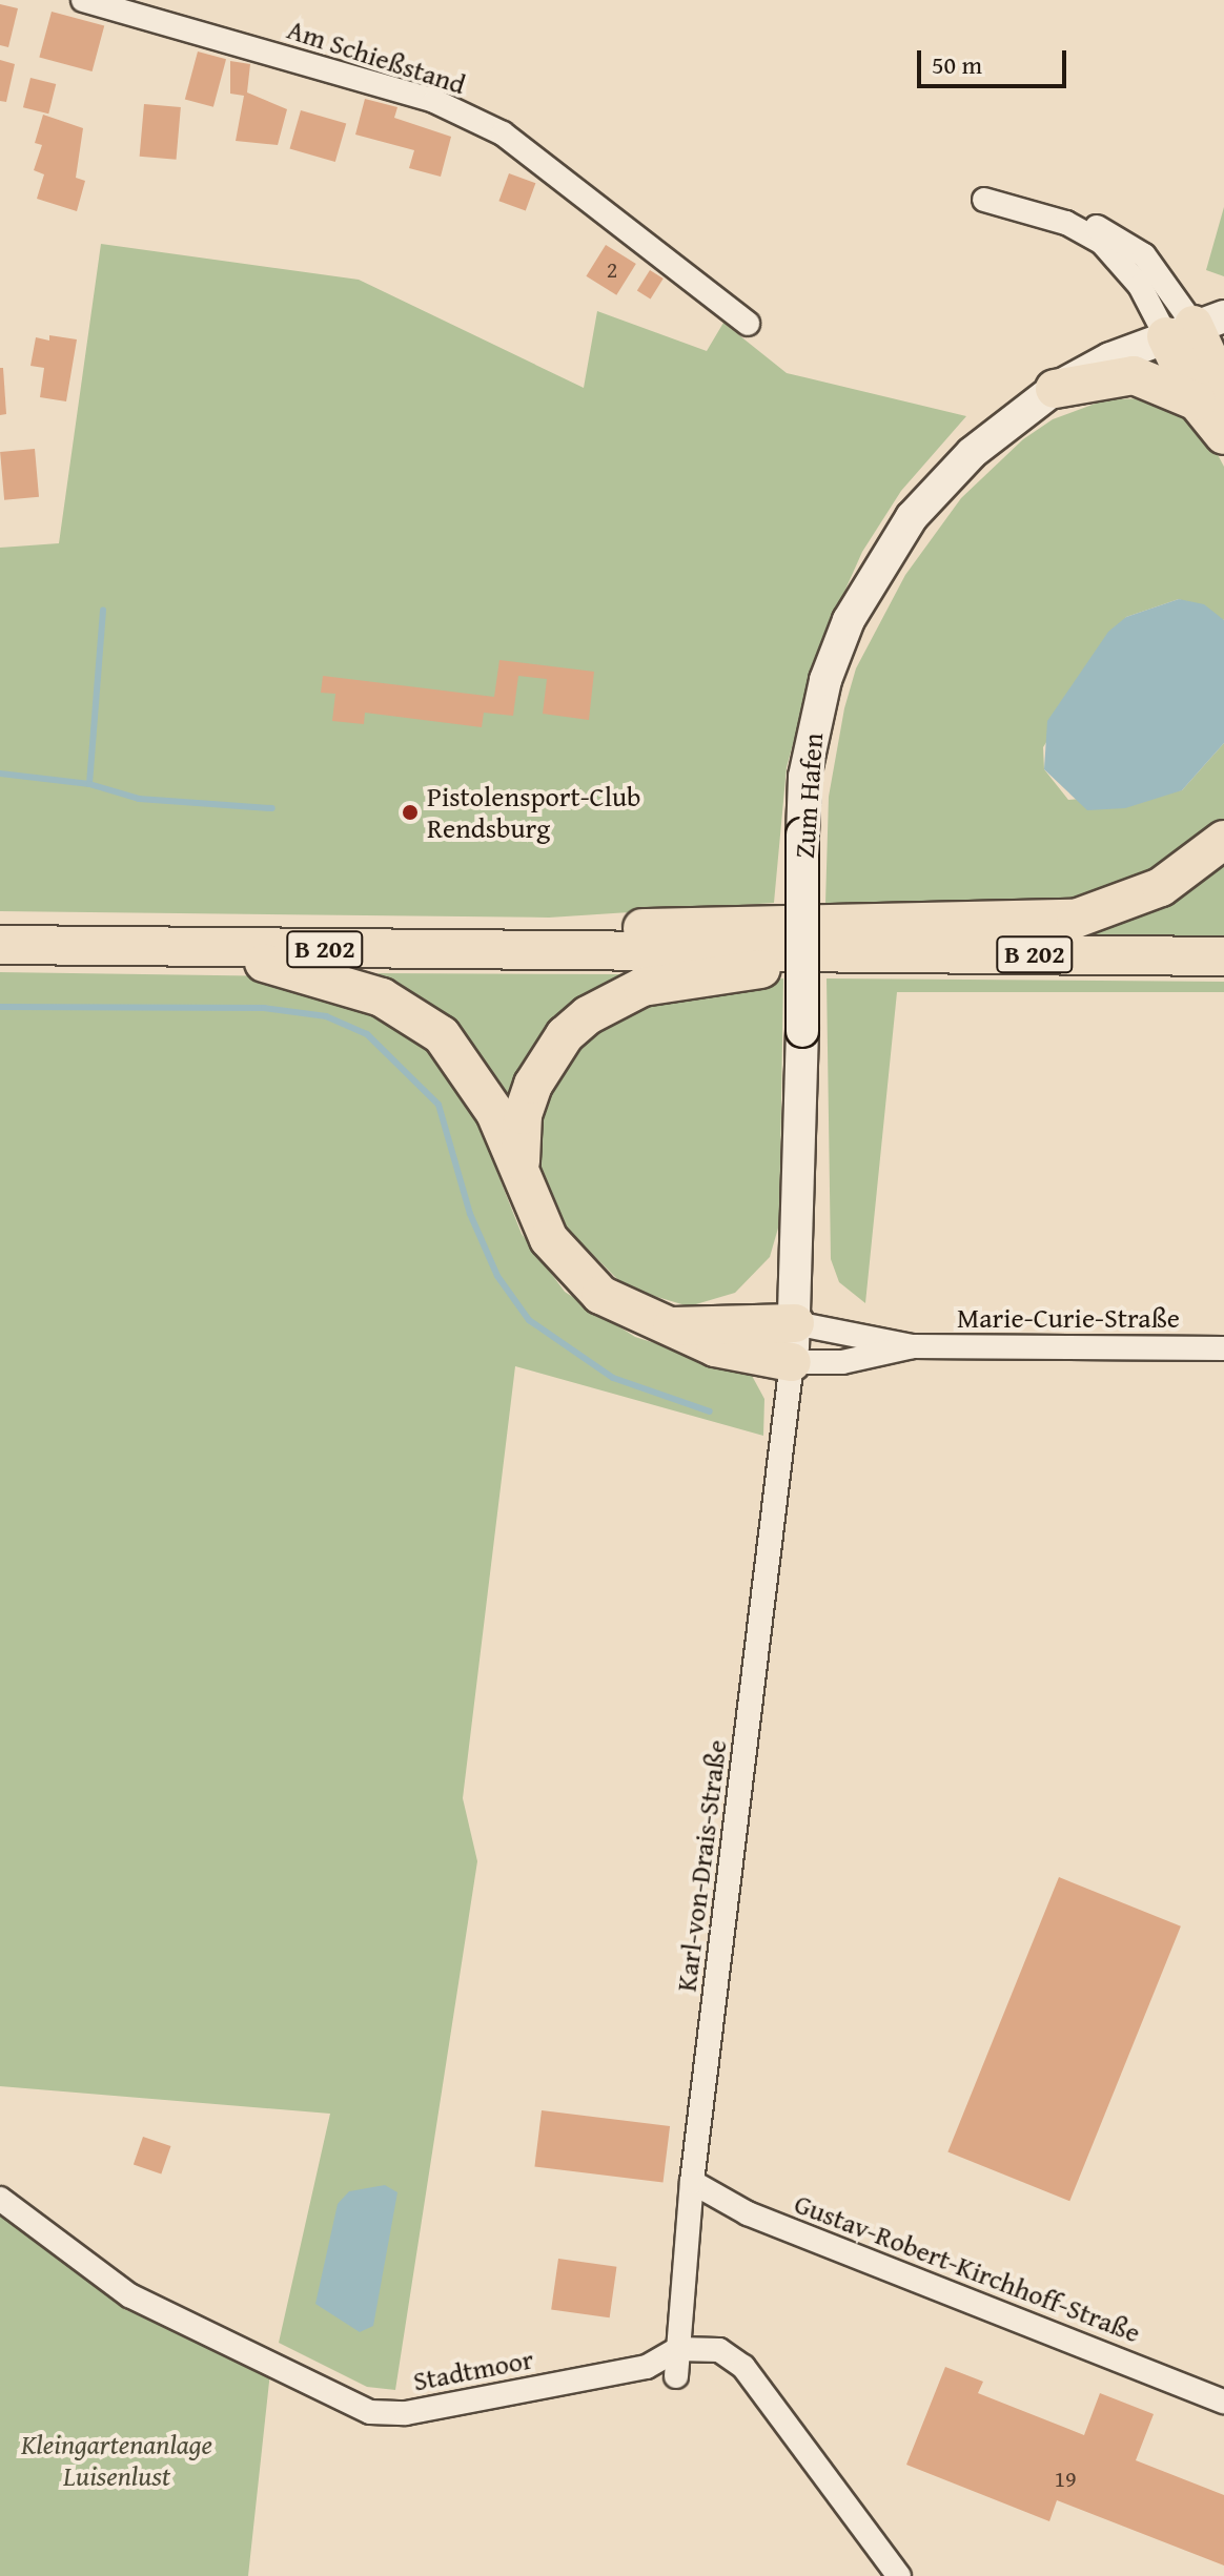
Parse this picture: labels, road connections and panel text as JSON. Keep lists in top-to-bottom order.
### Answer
{
  "streets": {
    "highway": ["B 202"],
    "main road": ["Zum Hafen"],
    "street": [
      "Am Schießstand",
      "Marie-Curie-Straße",
      "Karl-von-Drais-Straße",
      "Gustav-Robert-Kirchhoff-Straße",
      "Stadtmoor"
    ]
  },
  "crossings": [
    ["Zum Hafen", "Marie-Curie-Straße"],
    ["Zum Hafen", "Karl-von-Drais-Straße"],
    ["Marie-Curie-Straße", "Karl-von-Drais-Straße"],
    ["Karl-von-Drais-Straße", "Gustav-Robert-Kirchhoff-Straße"],
    ["Karl-von-Drais-Straße", "Stadtmoor"]
  ],
  "parks": ["Kleingartenanlage Luisenlust"],
  "places": ["Pistolensport-Club Rendsburg"],
  "house_numbers": ["2", "19"],
  "scale_bar": "50 m"
}
